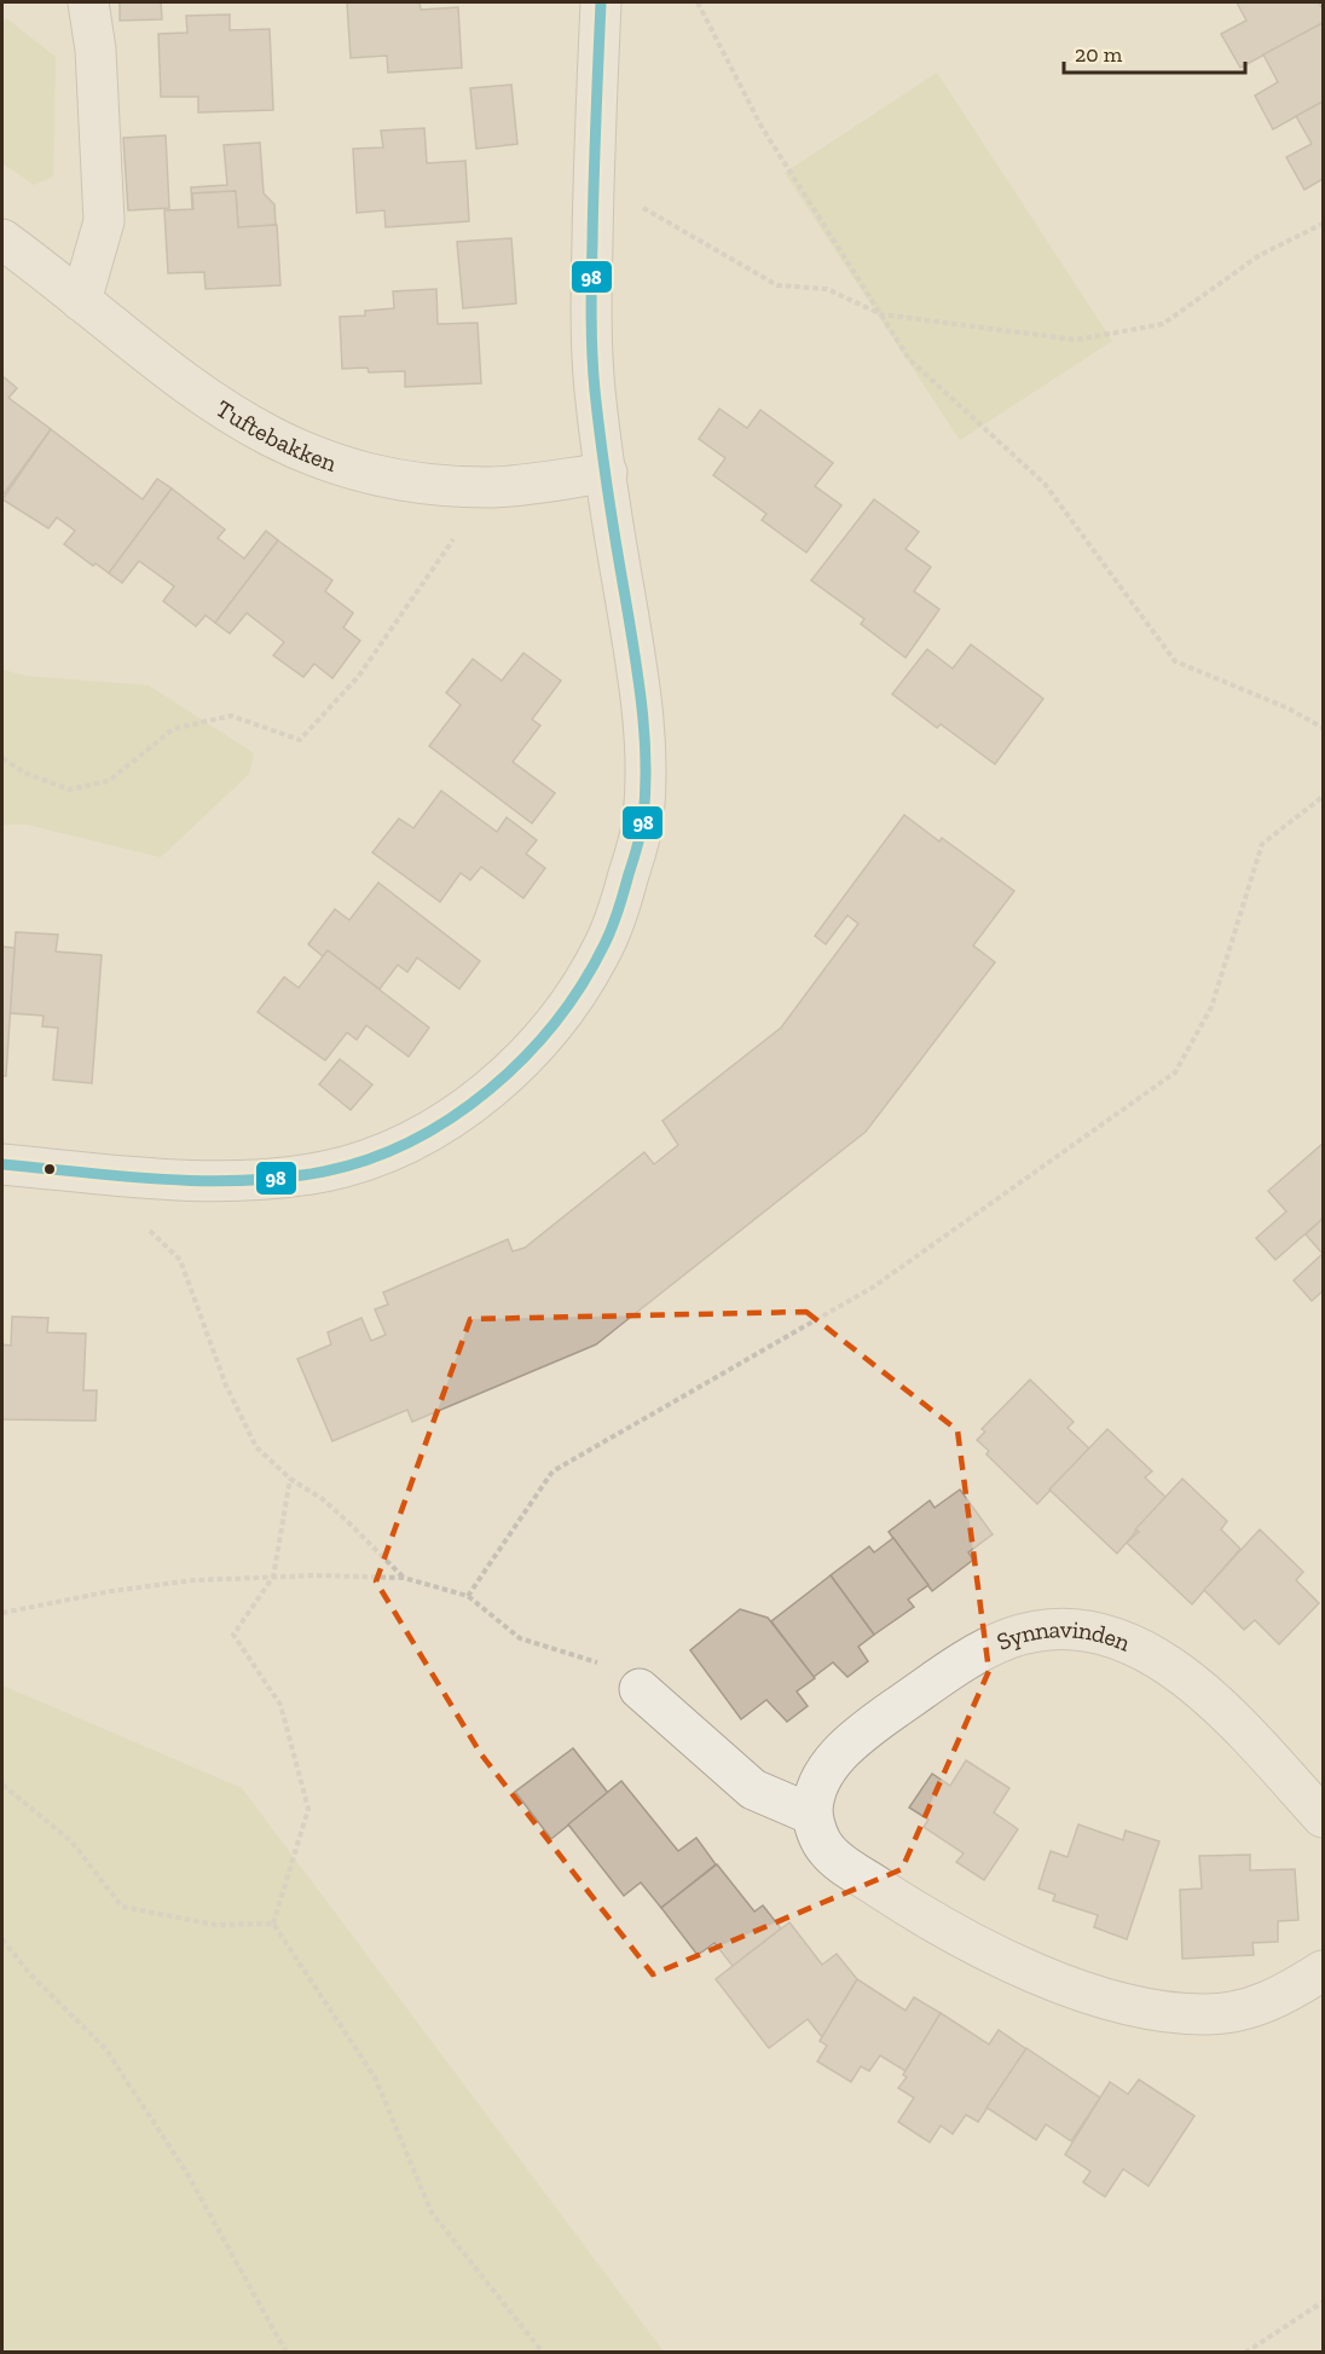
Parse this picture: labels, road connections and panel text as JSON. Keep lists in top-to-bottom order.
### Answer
{
  "streets": {
    "street": ["Tuftebakken", "Synnavinden"]
  },
  "lines": ["transit line 98"],
  "scale_bar": "20 m"
}
